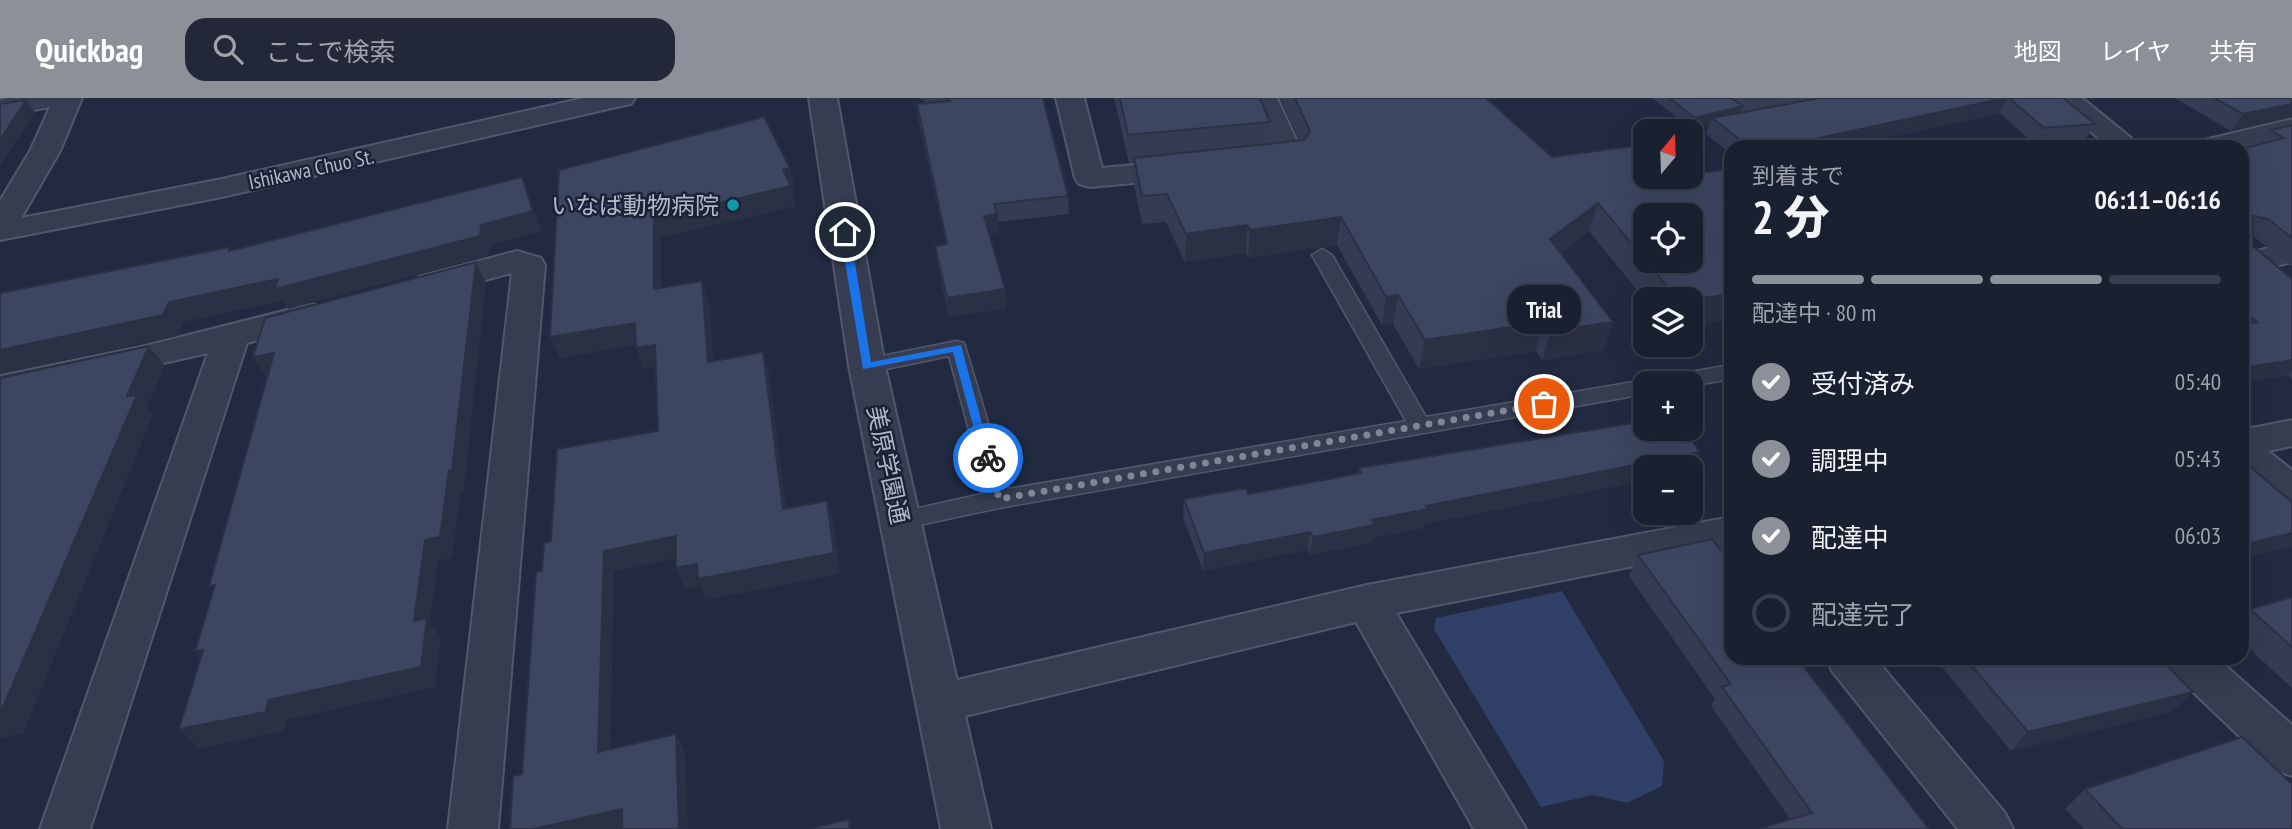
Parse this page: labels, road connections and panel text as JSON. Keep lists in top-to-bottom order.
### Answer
{
  "streets": {
    "street": ["Ishikawa Chuo St.", "美原学園通"]
  },
  "places": ["いなば動物病院", "Trial"],
  "north": "top",
  "page": {
    "header": "Quickbag",
    "search": "ここで検索",
    "nav": ["地図", "レイヤ", "共有"],
    "map_buttons": ["+", "−"],
    "heading": ["2 分", "到着まで", "06:11–06:16"],
    "bar": "配達中 · 80 m",
    "bubble": "Trial",
    "list": [
      ["受付済み", "05:40"],
      ["調理中", "05:43"],
      ["配達中", "06:03"],
      "配達完了"
    ]
  }
}
